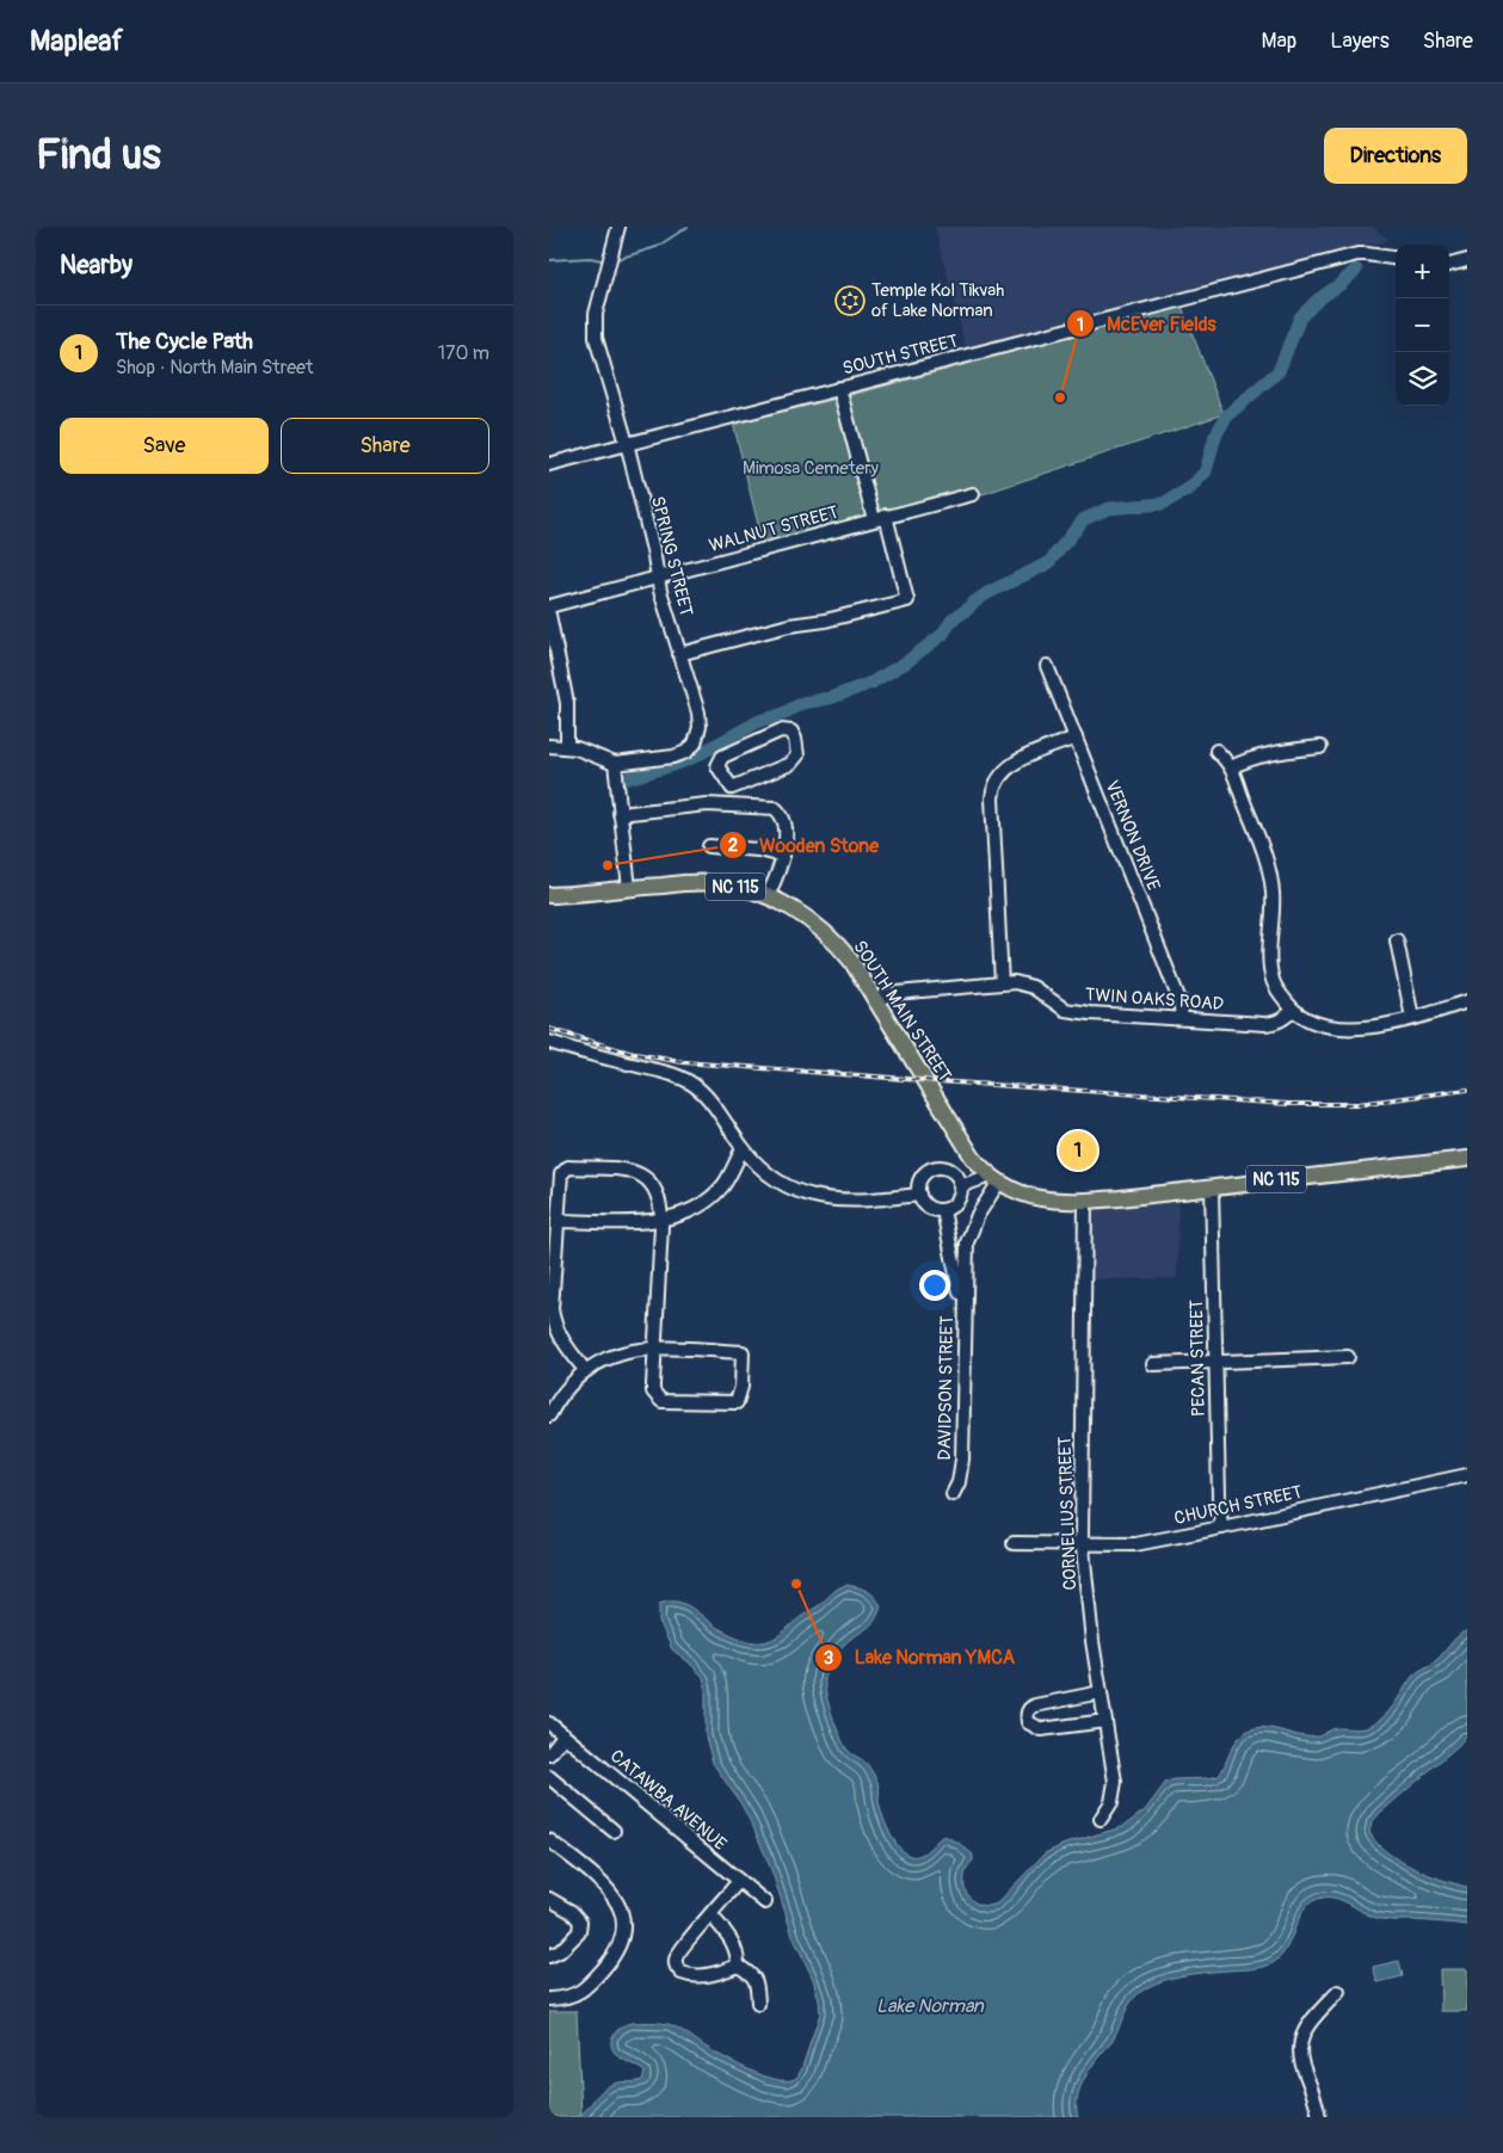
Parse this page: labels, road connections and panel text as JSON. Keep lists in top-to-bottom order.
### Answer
{
  "streets": {
    "main road": ["NC 115", "SOUTH MAIN STREET"],
    "street": [
      "SOUTH STREET",
      "WALNUT STREET",
      "SPRING STREET",
      "VERNON DRIVE",
      "TWIN OAKS ROAD",
      "PECAN STREET",
      "DAVIDSON STREET",
      "CHURCH STREET",
      "CORNELIUS STREET",
      "CATAWBA AVENUE"
    ]
  },
  "crossings": [
    ["SOUTH STREET", "SPRING STREET"],
    ["WALNUT STREET", "SPRING STREET"],
    ["VERNON DRIVE", "TWIN OAKS ROAD"],
    ["NC 115", "SOUTH MAIN STREET"],
    ["NC 115", "PECAN STREET"],
    ["NC 115", "DAVIDSON STREET"],
    ["NC 115", "CORNELIUS STREET"],
    ["TWIN OAKS ROAD", "SOUTH MAIN STREET"],
    ["SOUTH MAIN STREET", "DAVIDSON STREET"],
    ["PECAN STREET", "CHURCH STREET"],
    ["CHURCH STREET", "CORNELIUS STREET"]
  ],
  "water": ["Lake Norman"],
  "parks": ["Mimosa Cemetery"],
  "places": {
    "synagogue": ["Temple Kol Tikvah of Lake Norman"],
    "other": ["McEver Fields", "Wooden Stone", "Lake Norman YMCA"]
  },
  "page": {
    "header": "Mapleaf",
    "nav": ["Map", "Layers", "Share"],
    "buttons": [
      "Directions",
      ["Save", "Share"]
    ],
    "title": "Find us",
    "heading": "Nearby",
    "map_buttons": ["+", "−"],
    "list": [
      {
        "mark": "1",
        "name": "The Cycle Path",
        "note": "Shop · North Main Street",
        "value": "170 m"
      }
    ],
    "pins": "1"
  }
}
